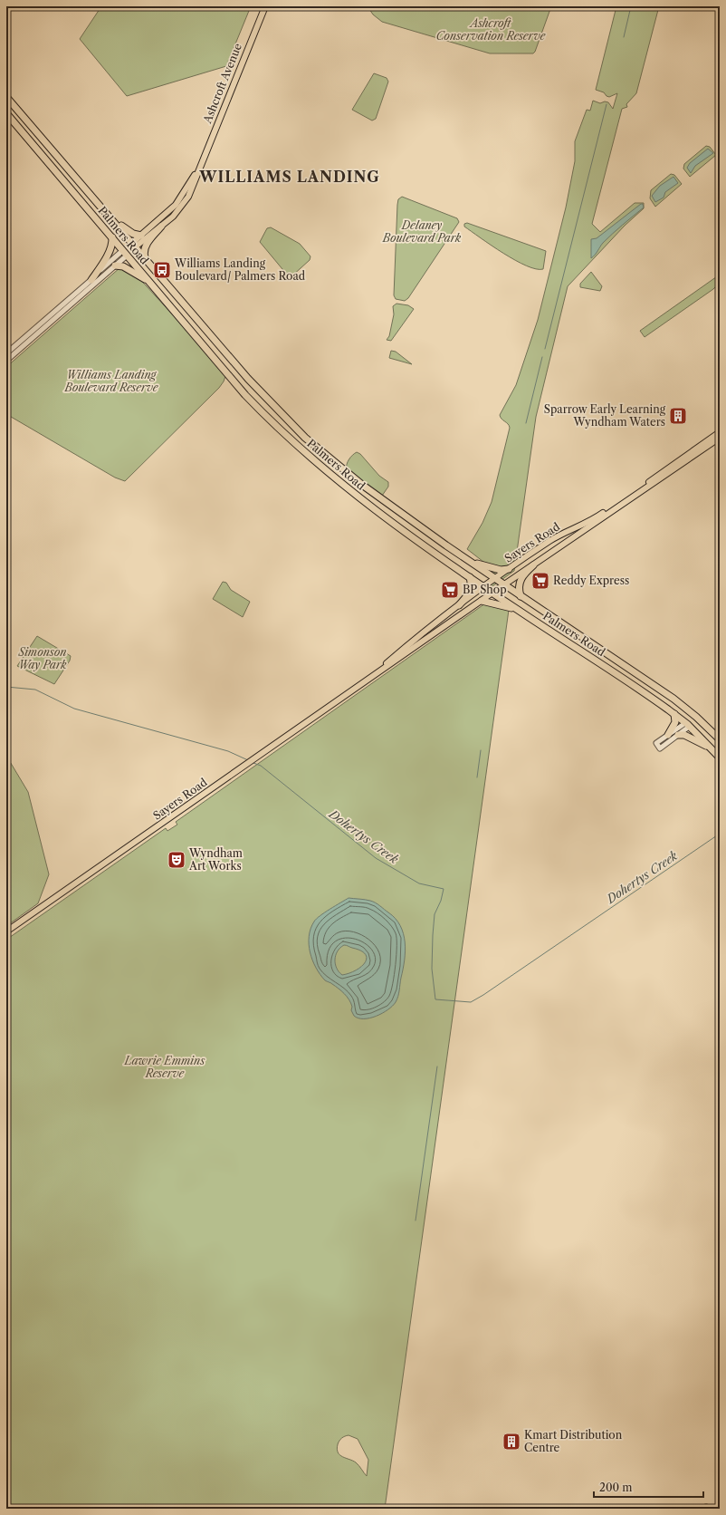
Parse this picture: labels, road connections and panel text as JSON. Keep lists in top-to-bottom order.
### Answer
{
  "streets": {
    "highway": ["Palmers Road"],
    "main road": ["Ashcroft Avenue", "Sayers Road"]
  },
  "crossings": [
    ["Ashcroft Avenue", "Palmers Road"],
    ["Palmers Road", "Sayers Road"]
  ],
  "districts": ["WILLIAMS LANDING"],
  "water": ["Dohertys Creek"],
  "parks": [
    "Ashcroft Conservation Reserve",
    "Delaney Boulevard Park",
    "Williams Landing Boulevard Reserve",
    "Simonson Way Park",
    "Lawrie Emmins Reserve"
  ],
  "places": {
    "bus stop": ["Williams Landing Boulevard/ Palmers Road"],
    "building": ["Sparrow Early Learning Wyndham Waters", "Kmart Distribution Centre"],
    "supermarket": ["Reddy Express", "BP Shop"],
    "theatre": ["Wyndham Art Works"]
  },
  "scale_bar": "200 m"
}
